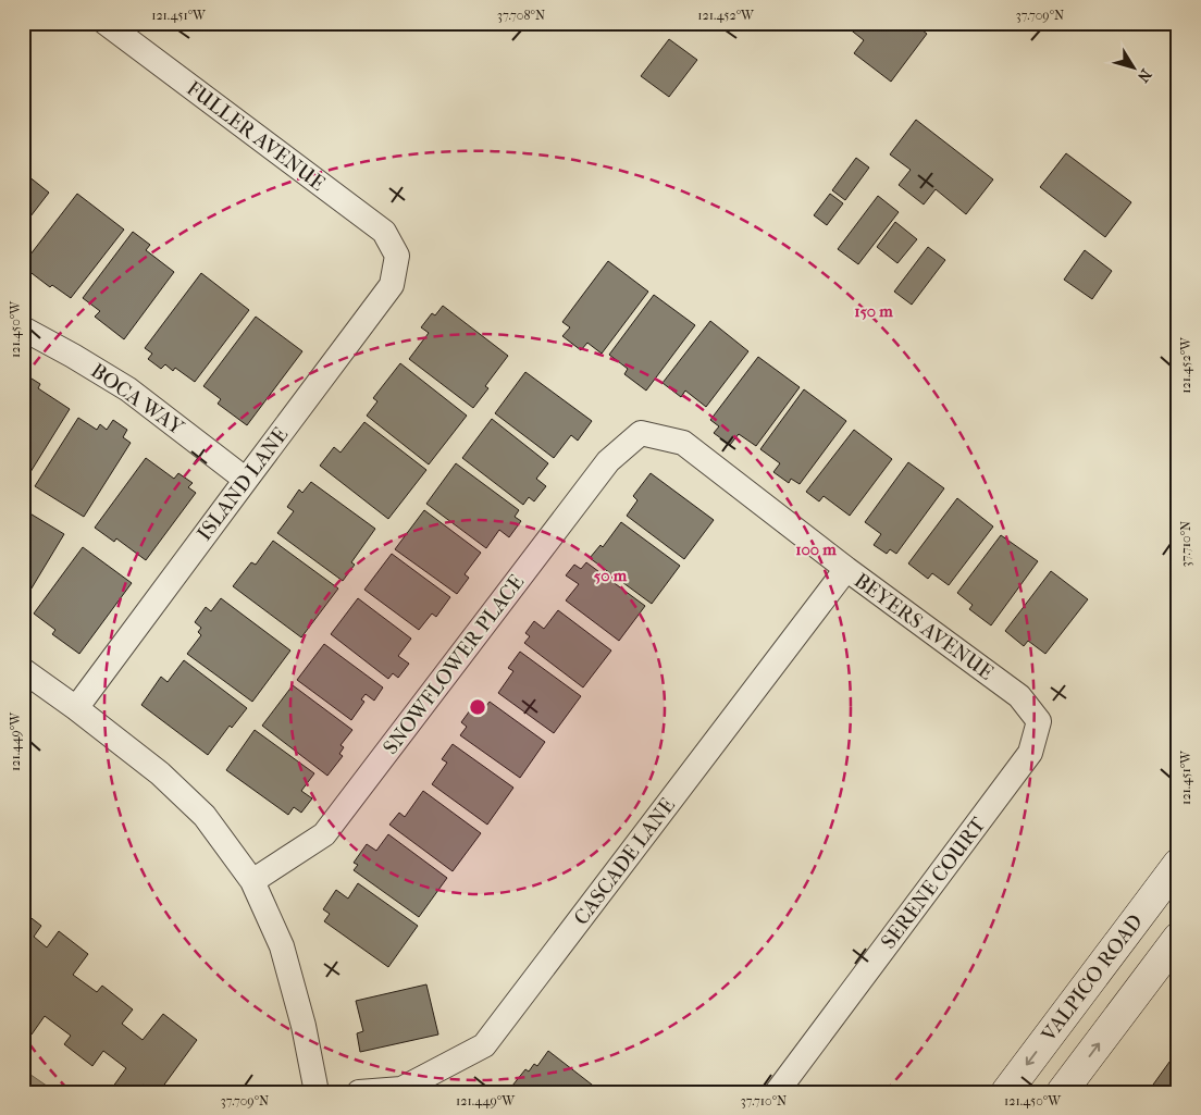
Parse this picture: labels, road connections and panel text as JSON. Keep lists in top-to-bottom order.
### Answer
{
  "streets": {
    "main road": ["VALPICO ROAD"],
    "street": [
      "FULLER AVENUE",
      "BOCA WAY",
      "ISLAND LANE",
      "BEYERS AVENUE",
      "SNOWFLOWER PLACE",
      "CASCADE LANE",
      "SERENE COURT"
    ]
  },
  "crossings": [
    ["FULLER AVENUE", "ISLAND LANE"],
    ["BOCA WAY", "ISLAND LANE"],
    ["BEYERS AVENUE", "SNOWFLOWER PLACE"],
    ["BEYERS AVENUE", "CASCADE LANE"],
    ["BEYERS AVENUE", "SERENE COURT"]
  ],
  "north": "bottom right",
  "coordinates": [
    "121.451°W",
    "37.708°N",
    "121.452°W",
    "37.709°N",
    "121.450°W",
    "37.710°N",
    "121.449°W"
  ],
  "rings": ["150 m", "100 m", "50 m"]
}
